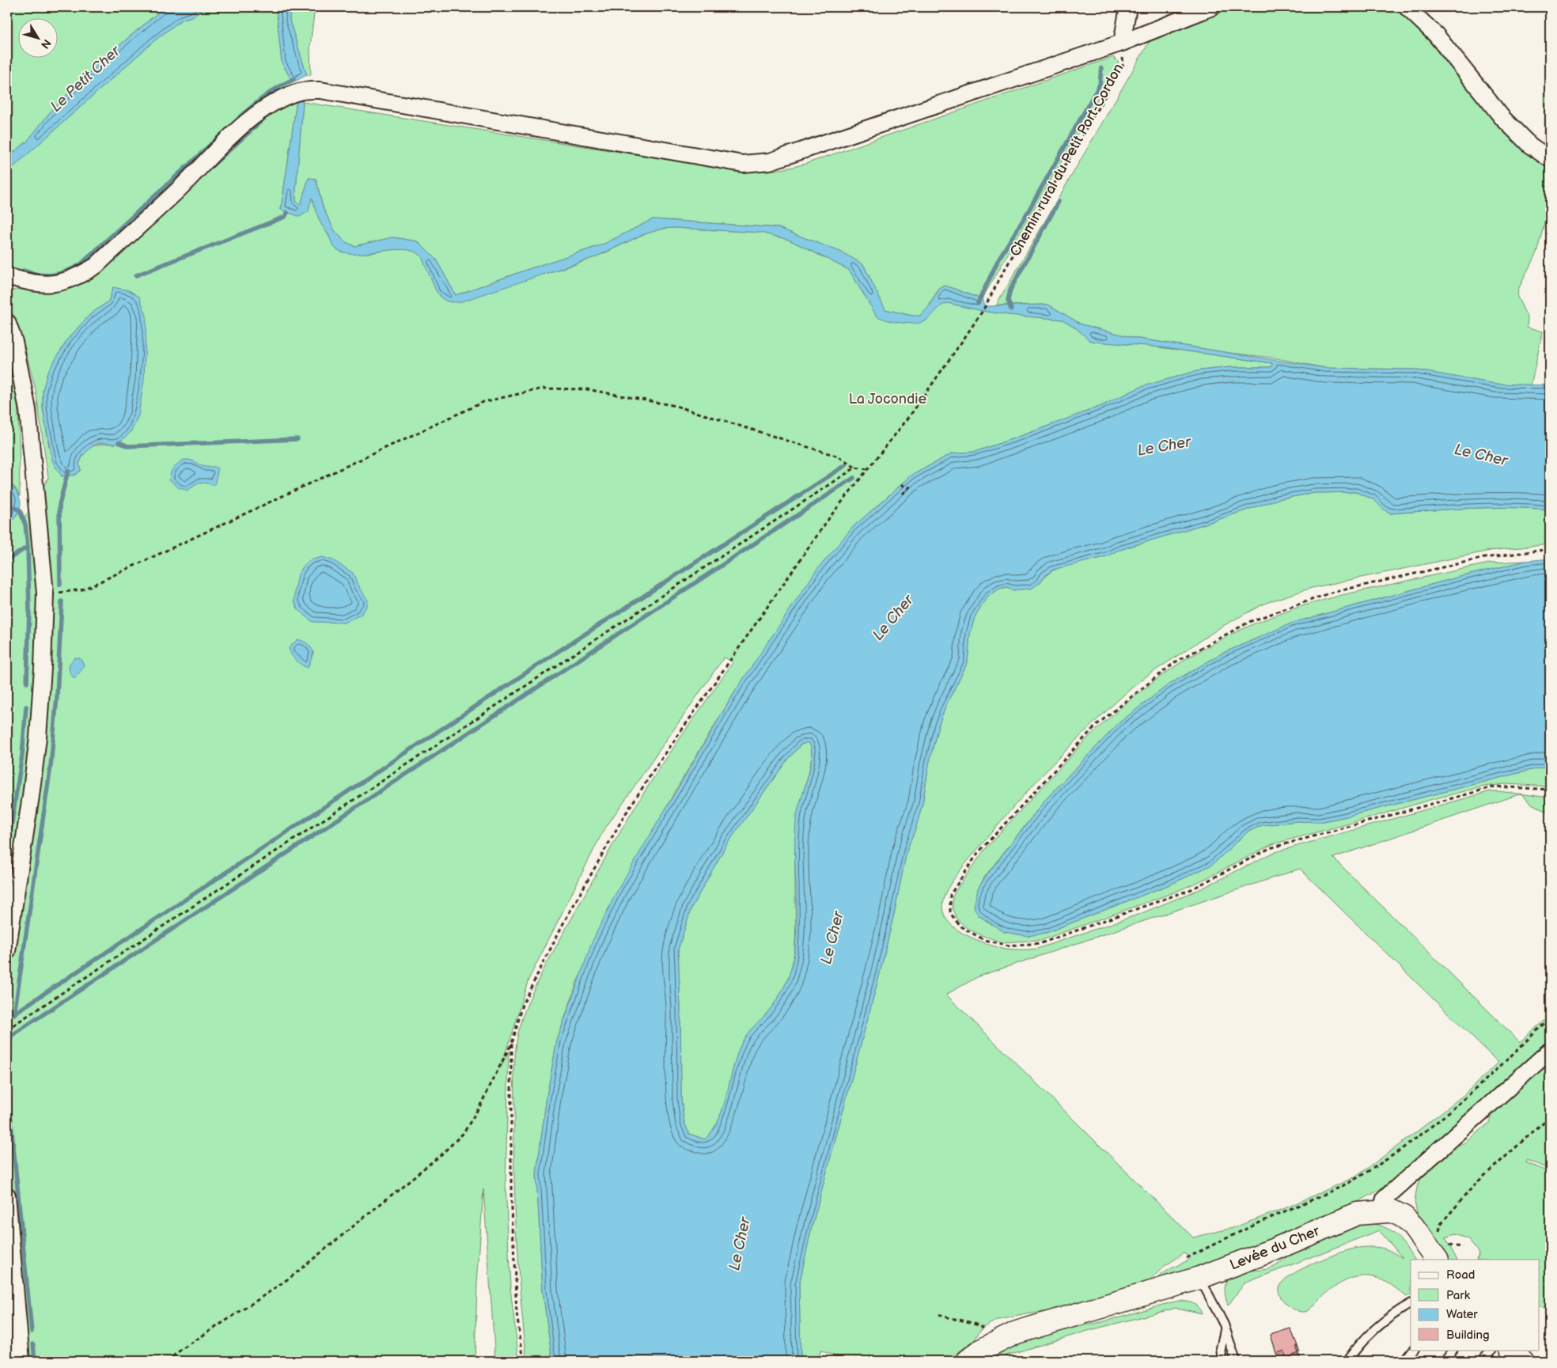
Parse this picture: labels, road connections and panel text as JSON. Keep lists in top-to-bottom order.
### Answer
{
  "streets": {
    "street": ["Chemin rural du Petit Port-Cordon", "Levée du Cher"]
  },
  "water": ["Le Petit Cher", "Le Cher"],
  "parks": ["La Jocondie"],
  "legend": [
    "Road",
    "Park",
    "Water",
    "Building"
  ],
  "north": "bottom right"
}
